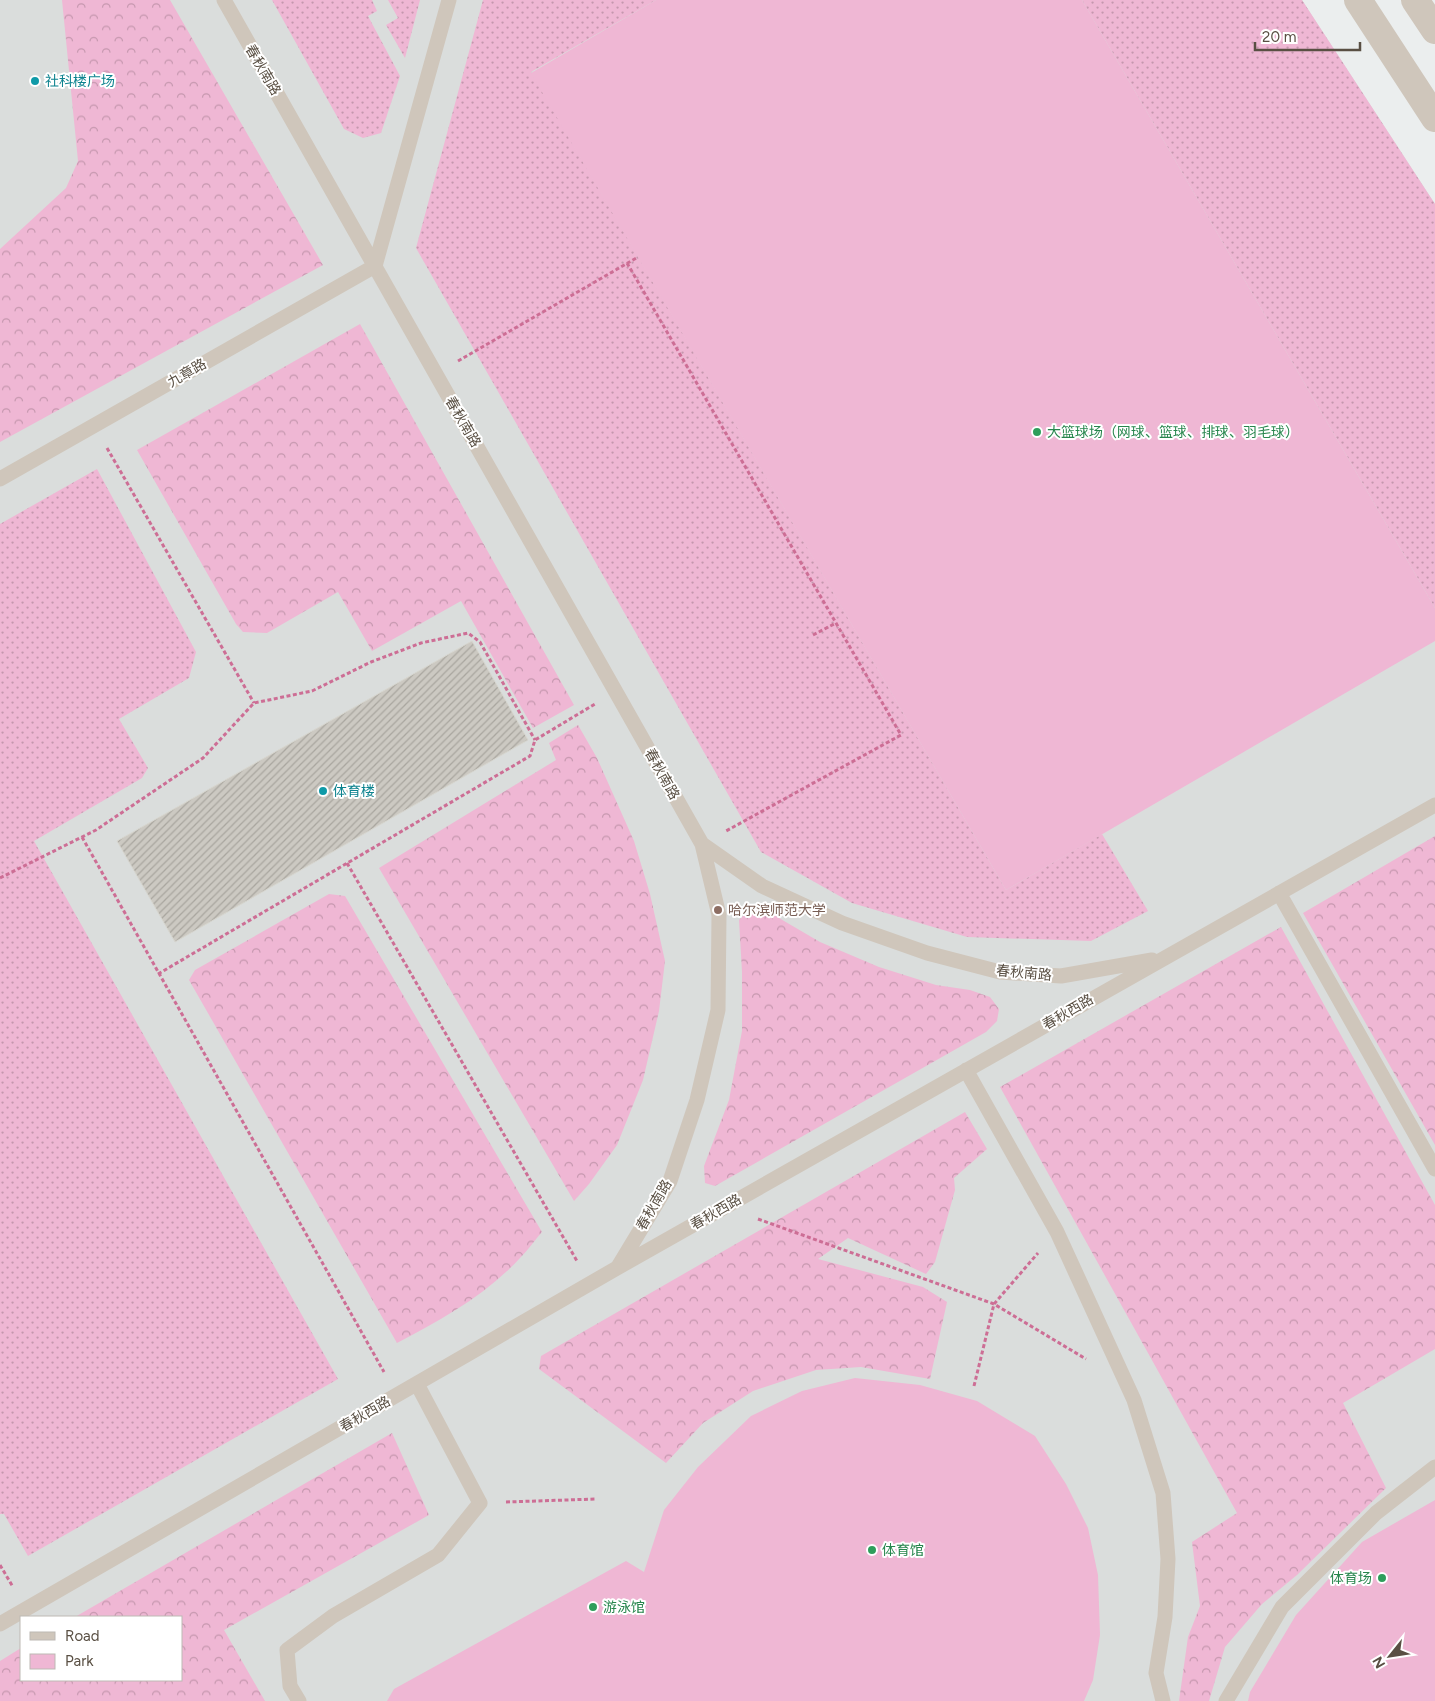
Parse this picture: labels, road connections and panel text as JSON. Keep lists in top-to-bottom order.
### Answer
{
  "streets": {
    "lane": ["春秋南路", "九章路", "春秋西路"]
  },
  "crossings": [
    ["春秋南路", "九章路"],
    ["春秋南路", "春秋西路"]
  ],
  "places": [
    "社科楼广场",
    "大篮球场（网球、篮球、排球、羽毛球）",
    "体育楼",
    "哈尔滨师范大学",
    "体育馆",
    "体育场",
    "游泳馆"
  ],
  "legend": ["Road", "Park"],
  "scale_bar": "20 m",
  "north": "bottom left"
}
